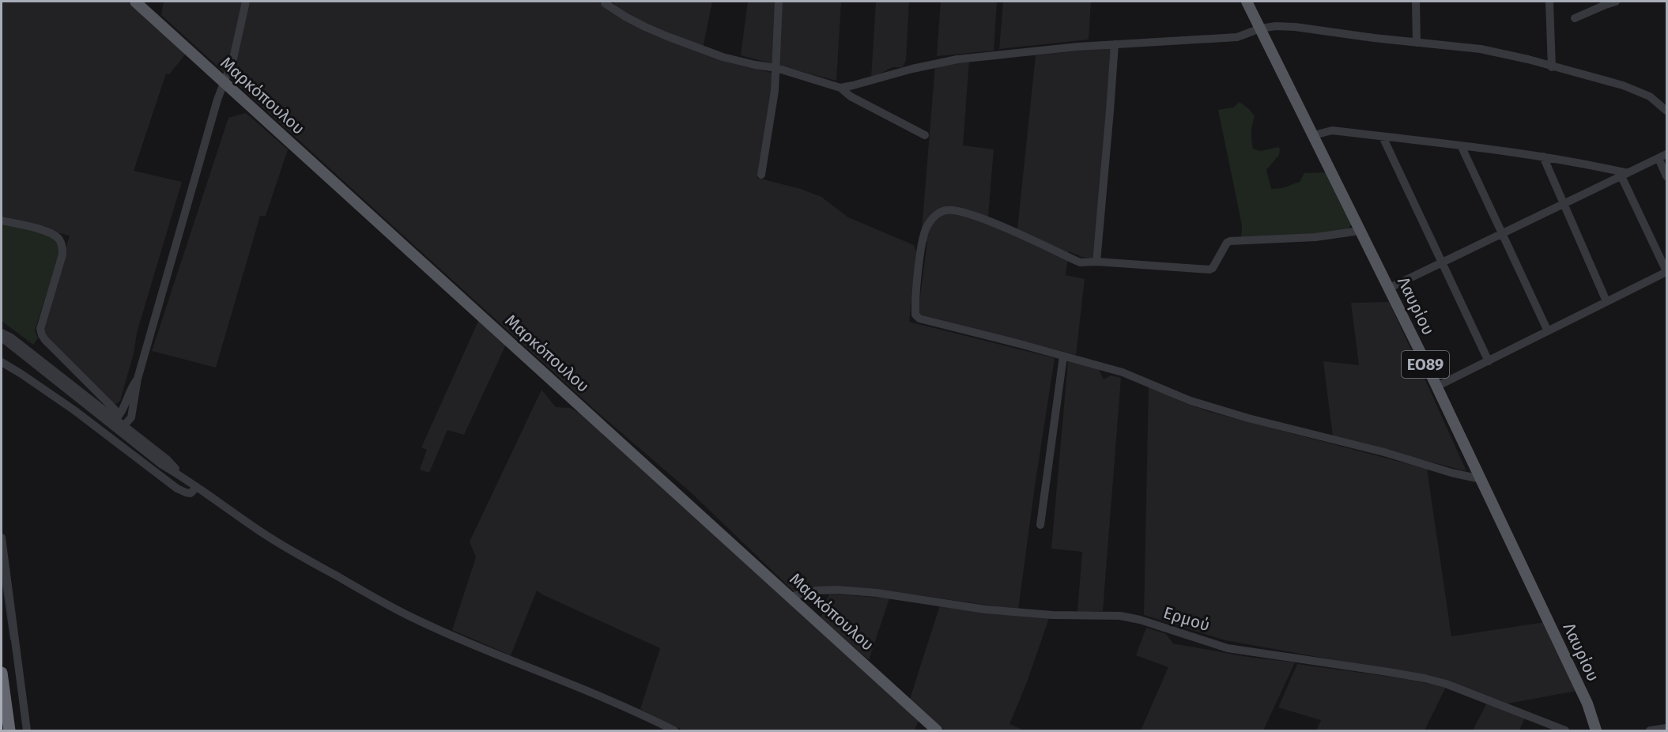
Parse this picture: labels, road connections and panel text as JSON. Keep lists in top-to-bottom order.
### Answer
{
  "streets": {
    "main road": ["Μαρκόπουλου", "Λαυρίου", "ΕΟ89"],
    "street": ["Ερμού"]
  },
  "crossings": [
    ["Μαρκόπουλου", "Ερμού"]
  ]
}
